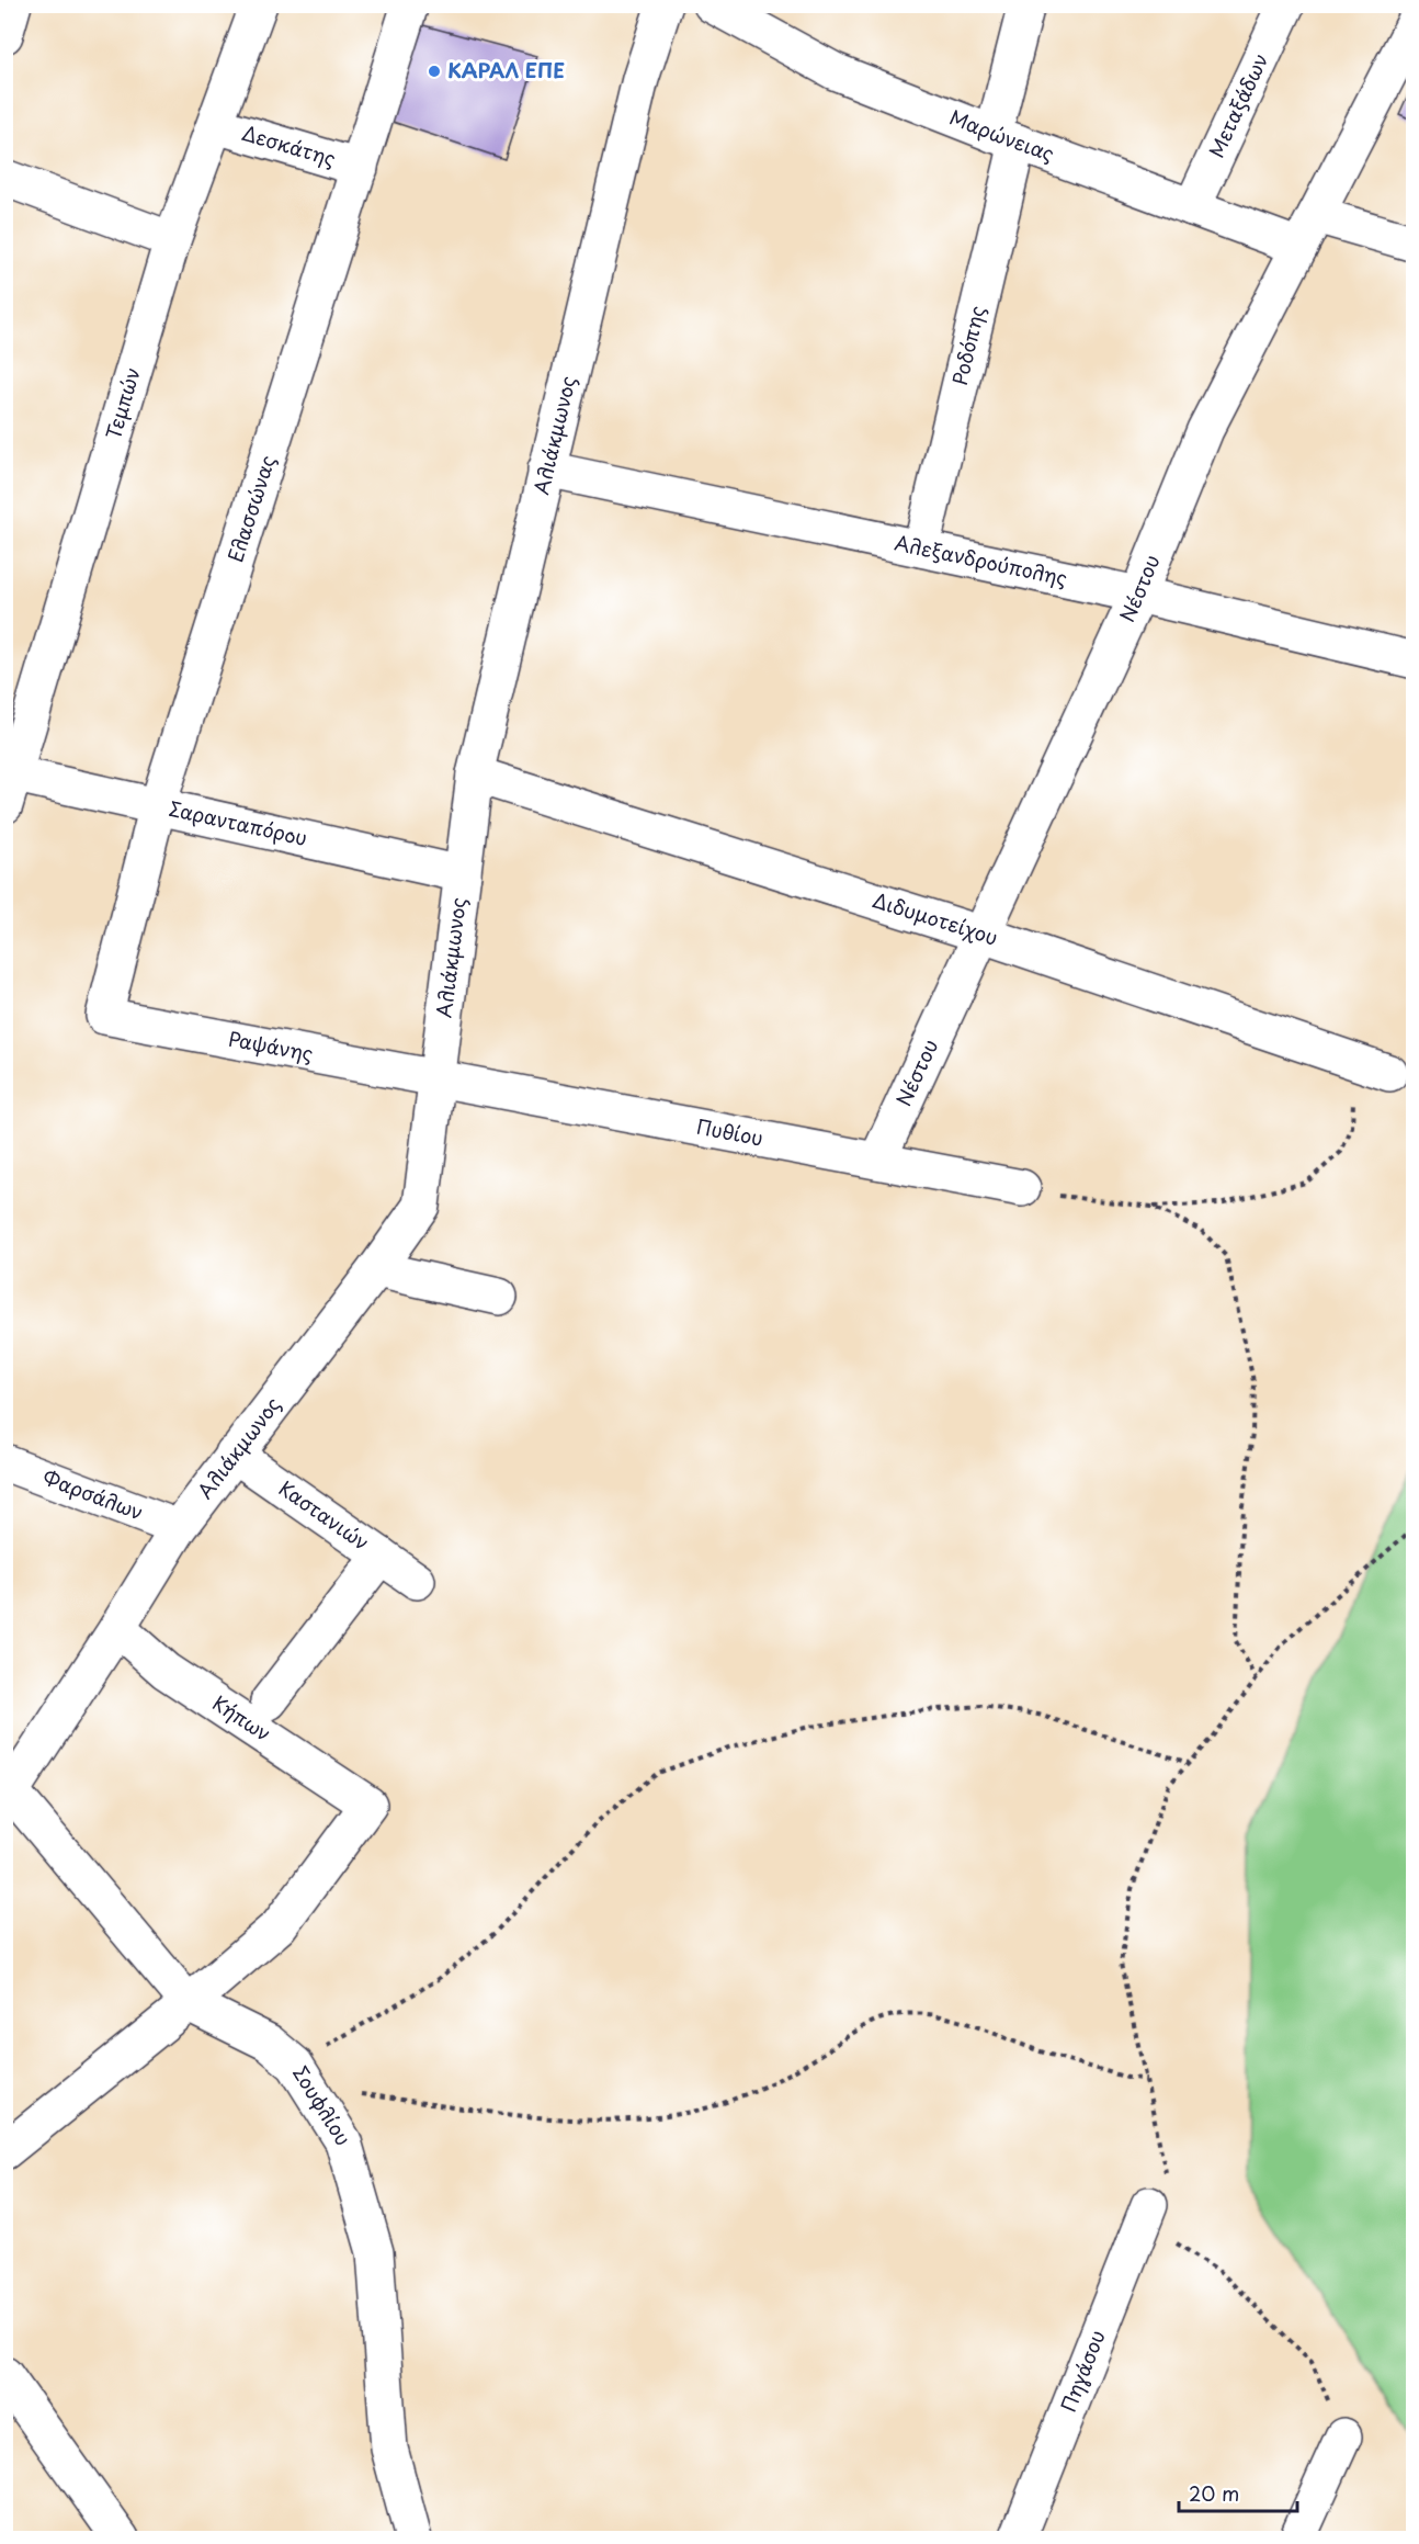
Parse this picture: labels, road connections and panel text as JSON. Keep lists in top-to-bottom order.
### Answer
{
  "streets": {
    "street": [
      "Μεταξάδων",
      "Μαρώνειας",
      "Δεσκάτης",
      "Ροδόπης",
      "Τεμπών",
      "Αλιάκμωνος",
      "Ελασσώνας",
      "Αλεξανδρούπολης",
      "Νέστου",
      "Σαρανταπόρου",
      "Διδυμοτείχου",
      "Ραψάνης",
      "Πυθίου",
      "Φαρσάλων",
      "Καστανιών",
      "Κήπων",
      "Σουφλίου",
      "Πηγάσου"
    ]
  },
  "crossings": [
    ["Μεταξάδων", "Μαρώνειας"],
    ["Μαρώνειας", "Ροδόπης"],
    ["Μαρώνειας", "Νέστου"],
    ["Δεσκάτης", "Τεμπών"],
    ["Δεσκάτης", "Ελασσώνας"],
    ["Ροδόπης", "Αλεξανδρούπολης"],
    ["Τεμπών", "Σαρανταπόρου"],
    ["Αλιάκμωνος", "Αλεξανδρούπολης"],
    ["Αλιάκμωνος", "Σαρανταπόρου"],
    ["Αλιάκμωνος", "Διδυμοτείχου"],
    ["Αλιάκμωνος", "Ραψάνης"],
    ["Αλιάκμωνος", "Πυθίου"],
    ["Αλιάκμωνος", "Φαρσάλων"],
    ["Αλιάκμωνος", "Καστανιών"],
    ["Αλιάκμωνος", "Κήπων"],
    ["Αλιάκμωνος", "Σουφλίου"],
    ["Ελασσώνας", "Σαρανταπόρου"],
    ["Ελασσώνας", "Ραψάνης"],
    ["Αλεξανδρούπολης", "Νέστου"],
    ["Νέστου", "Διδυμοτείχου"],
    ["Νέστου", "Πυθίου"],
    ["Ραψάνης", "Πυθίου"],
    ["Κήπων", "Σουφλίου"]
  ],
  "places": ["ΚΑΡΑΛ ΕΠΕ"],
  "scale_bar": "20 m"
}
